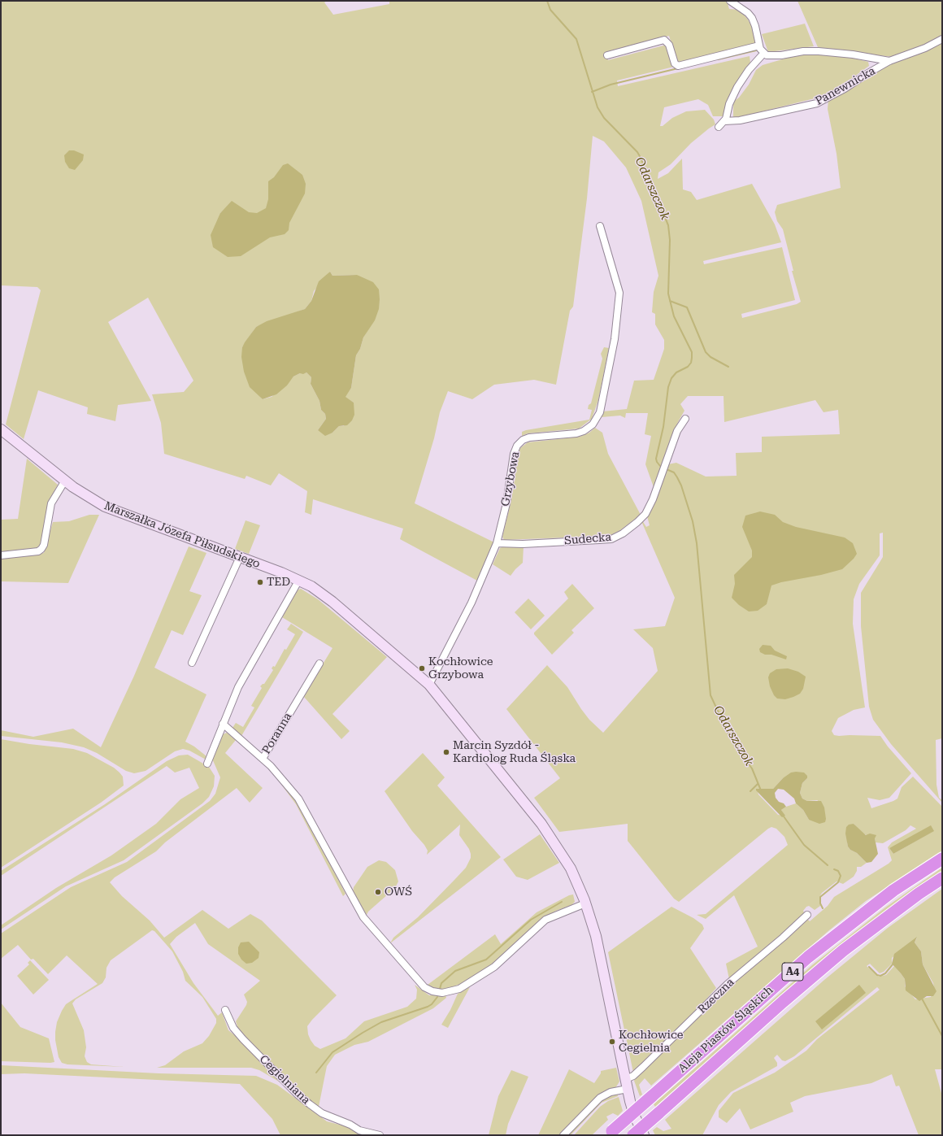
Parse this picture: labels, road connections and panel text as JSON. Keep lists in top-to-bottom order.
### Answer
{
  "streets": {
    "highway": ["A4", "Aleja Piastów Śląskich"],
    "street": [
      "Panewnicka",
      "Grzybowa",
      "Marszałka Józefa Piłsudskiego",
      "Sudecka",
      "Poranna",
      "Rzeczna",
      "Cegielniana"
    ]
  },
  "crossings": [
    ["Grzybowa", "Marszałka Józefa Piłsudskiego"],
    ["Grzybowa", "Sudecka"],
    ["Marszałka Józefa Piłsudskiego", "Rzeczna"]
  ],
  "water": ["Odarszczok"],
  "places": [
    "TED",
    "Kochłowice Grzybowa",
    "Marcin Syzdół - Kardiolog Ruda Śląska",
    "OWŚ",
    "Kochłowice Cegielnia"
  ]
}
